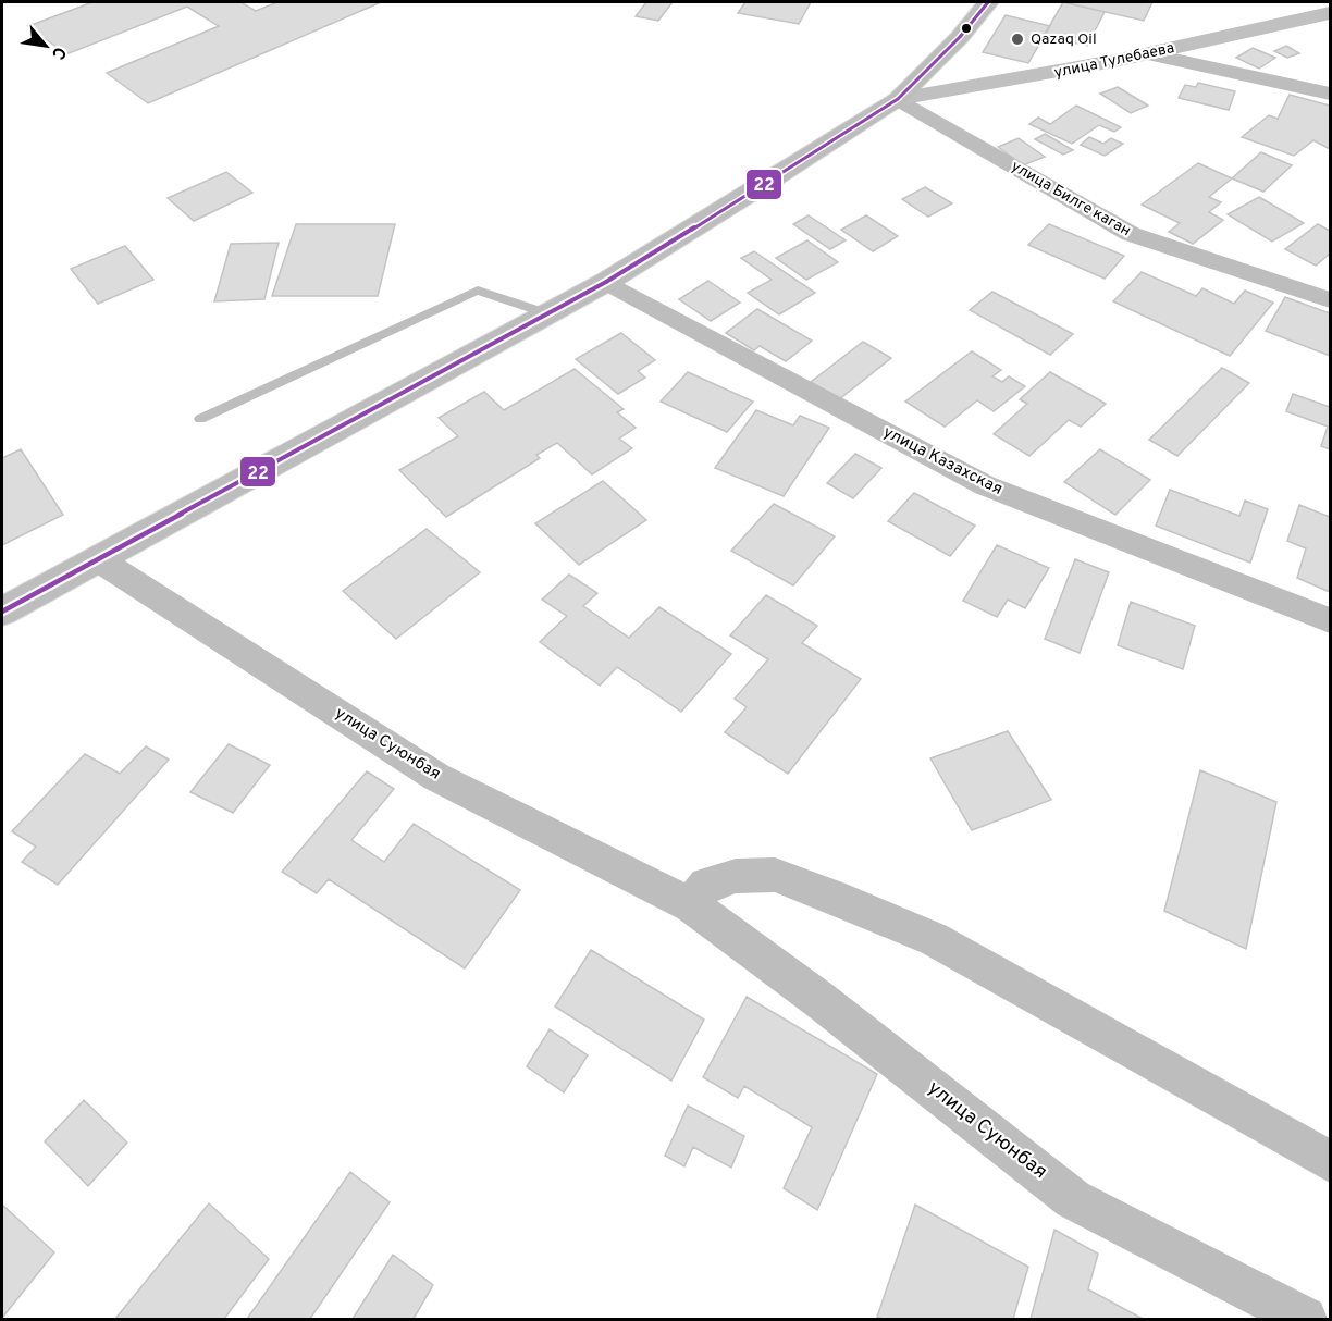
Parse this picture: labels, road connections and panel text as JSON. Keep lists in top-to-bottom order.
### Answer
{
  "streets": {
    "street": [
      "улица Тулебаева",
      "улица Билге каган",
      "улица Казахская",
      "улица Суюнбая"
    ]
  },
  "crossings": [
    ["улица Тулебаева", "улица Билге каган"]
  ],
  "places": ["Qazaq Oil"],
  "lines": ["transit line 22"],
  "north": "bottom right"
}
